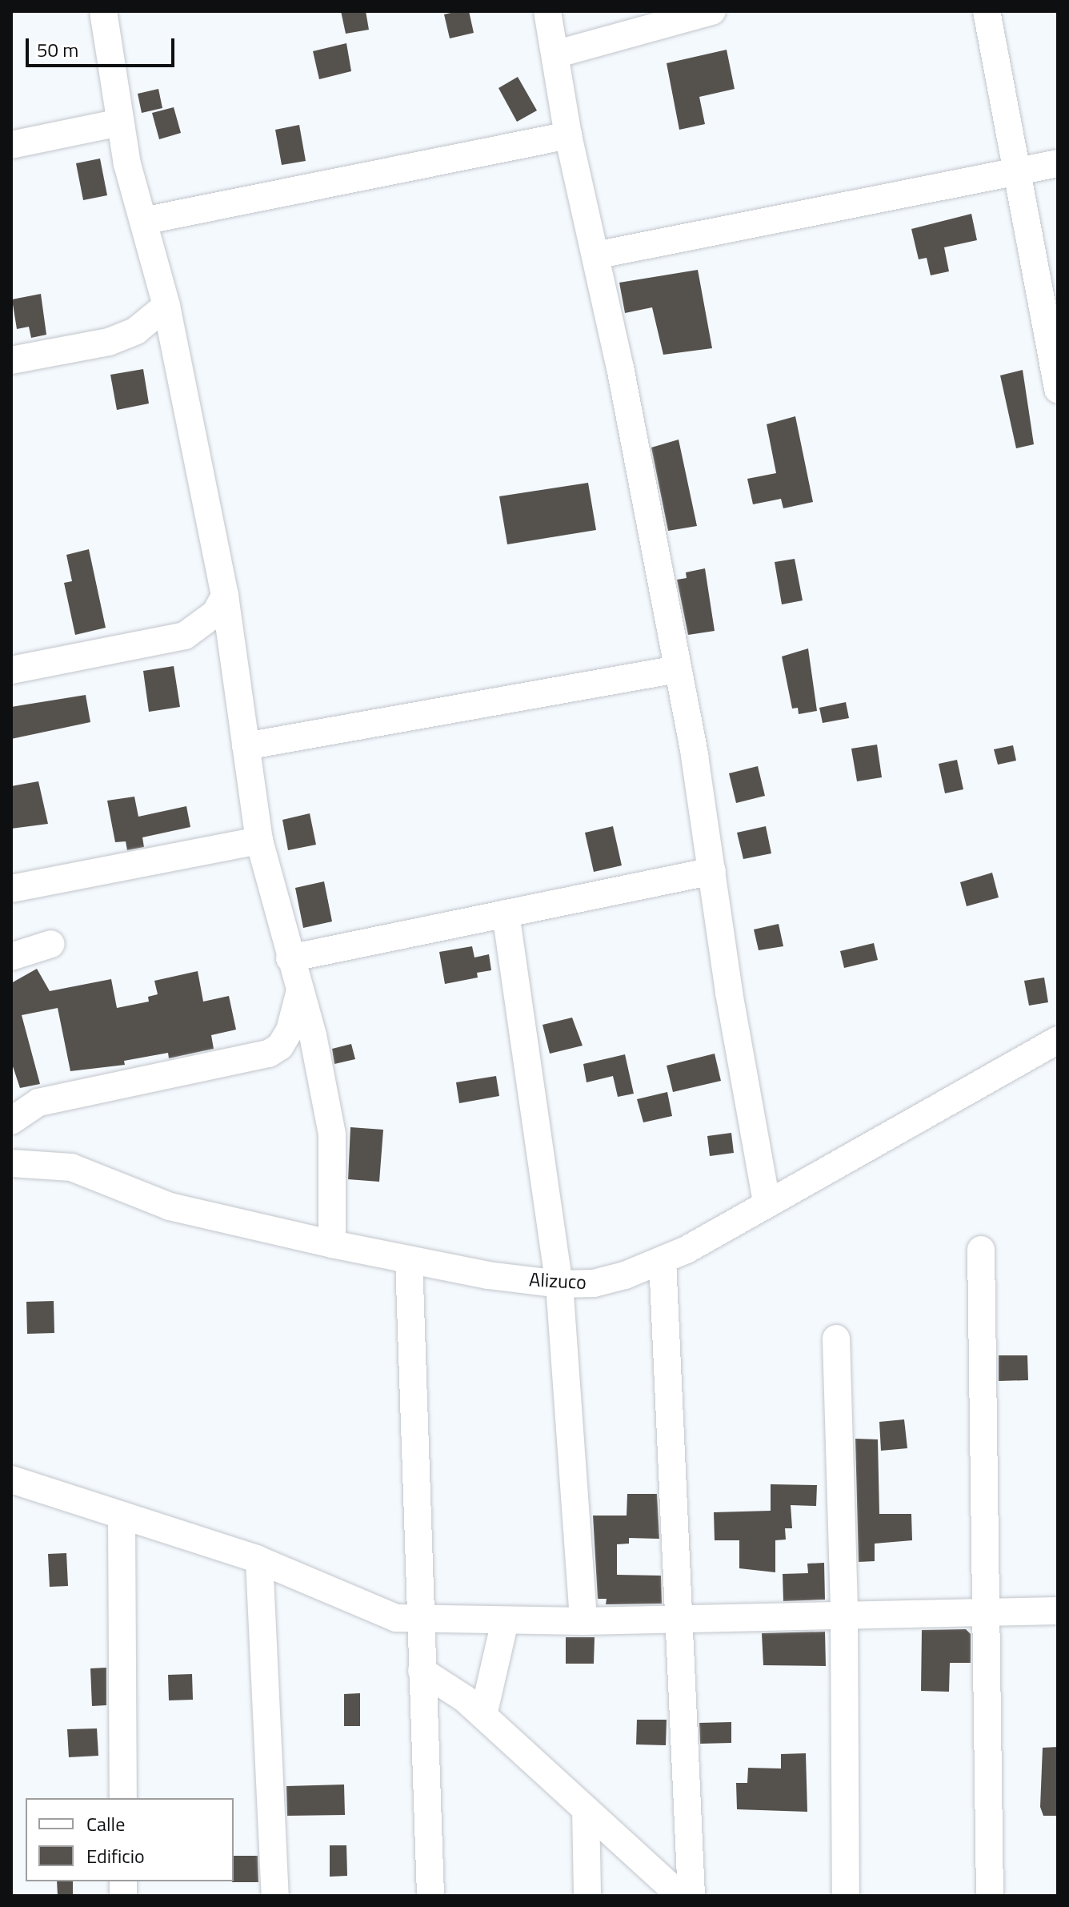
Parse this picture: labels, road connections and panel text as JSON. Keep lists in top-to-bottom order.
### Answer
{
  "streets": {
    "street": ["Alizuco"]
  },
  "legend": ["Calle", "Edificio"],
  "scale_bar": "50 m"
}
